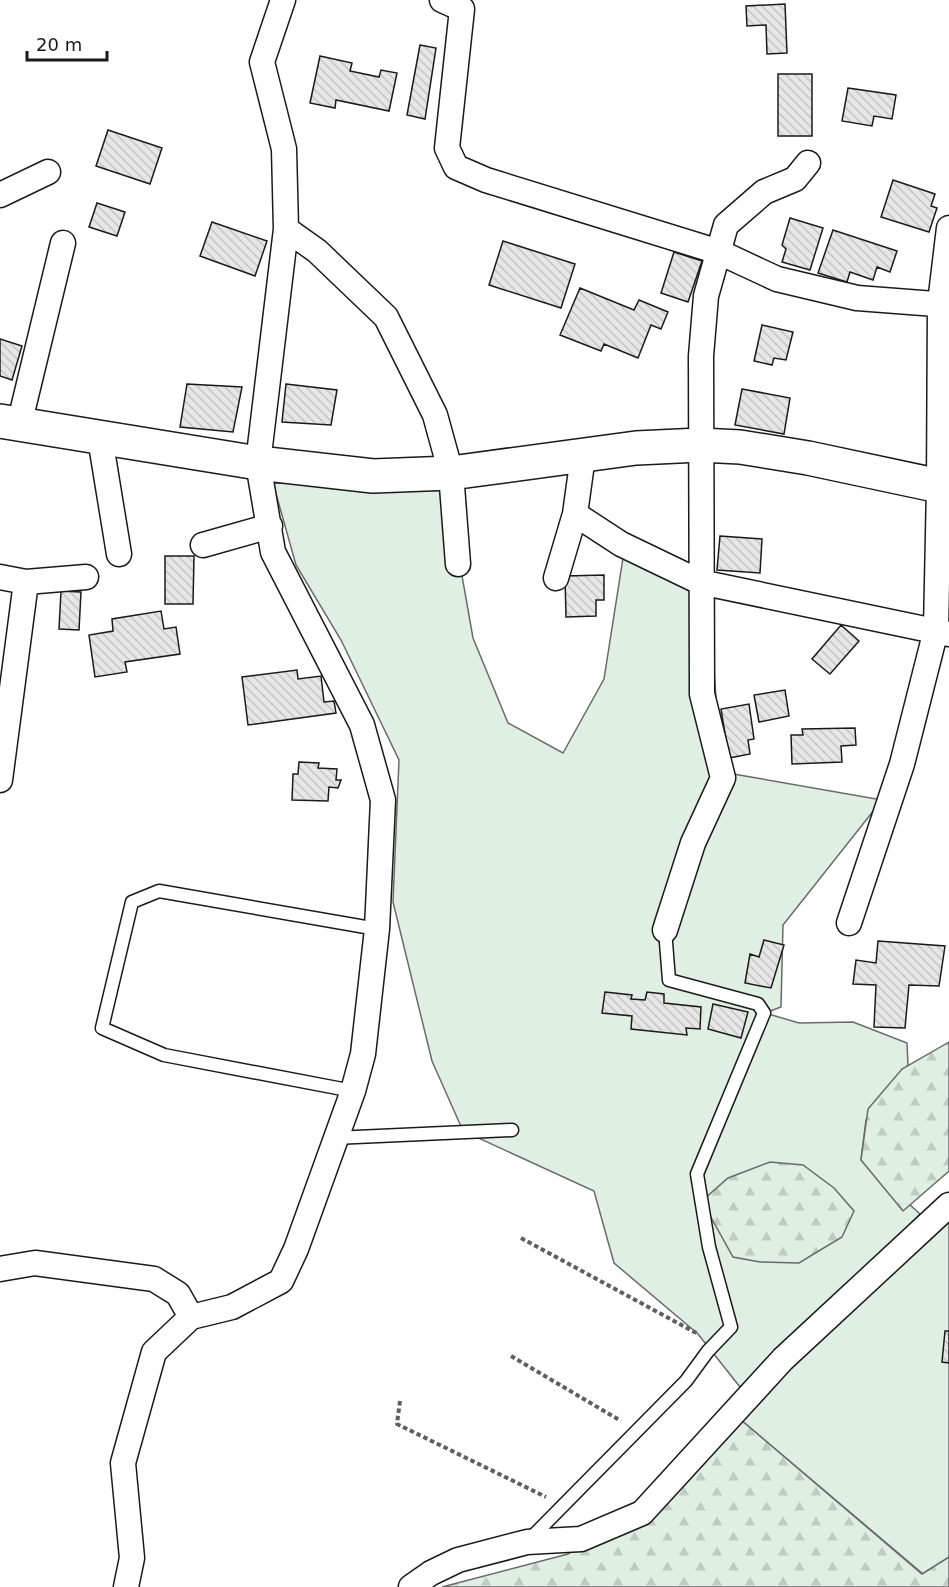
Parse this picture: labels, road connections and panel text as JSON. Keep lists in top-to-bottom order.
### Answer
{
  "scale_bar": "20 m"
}
